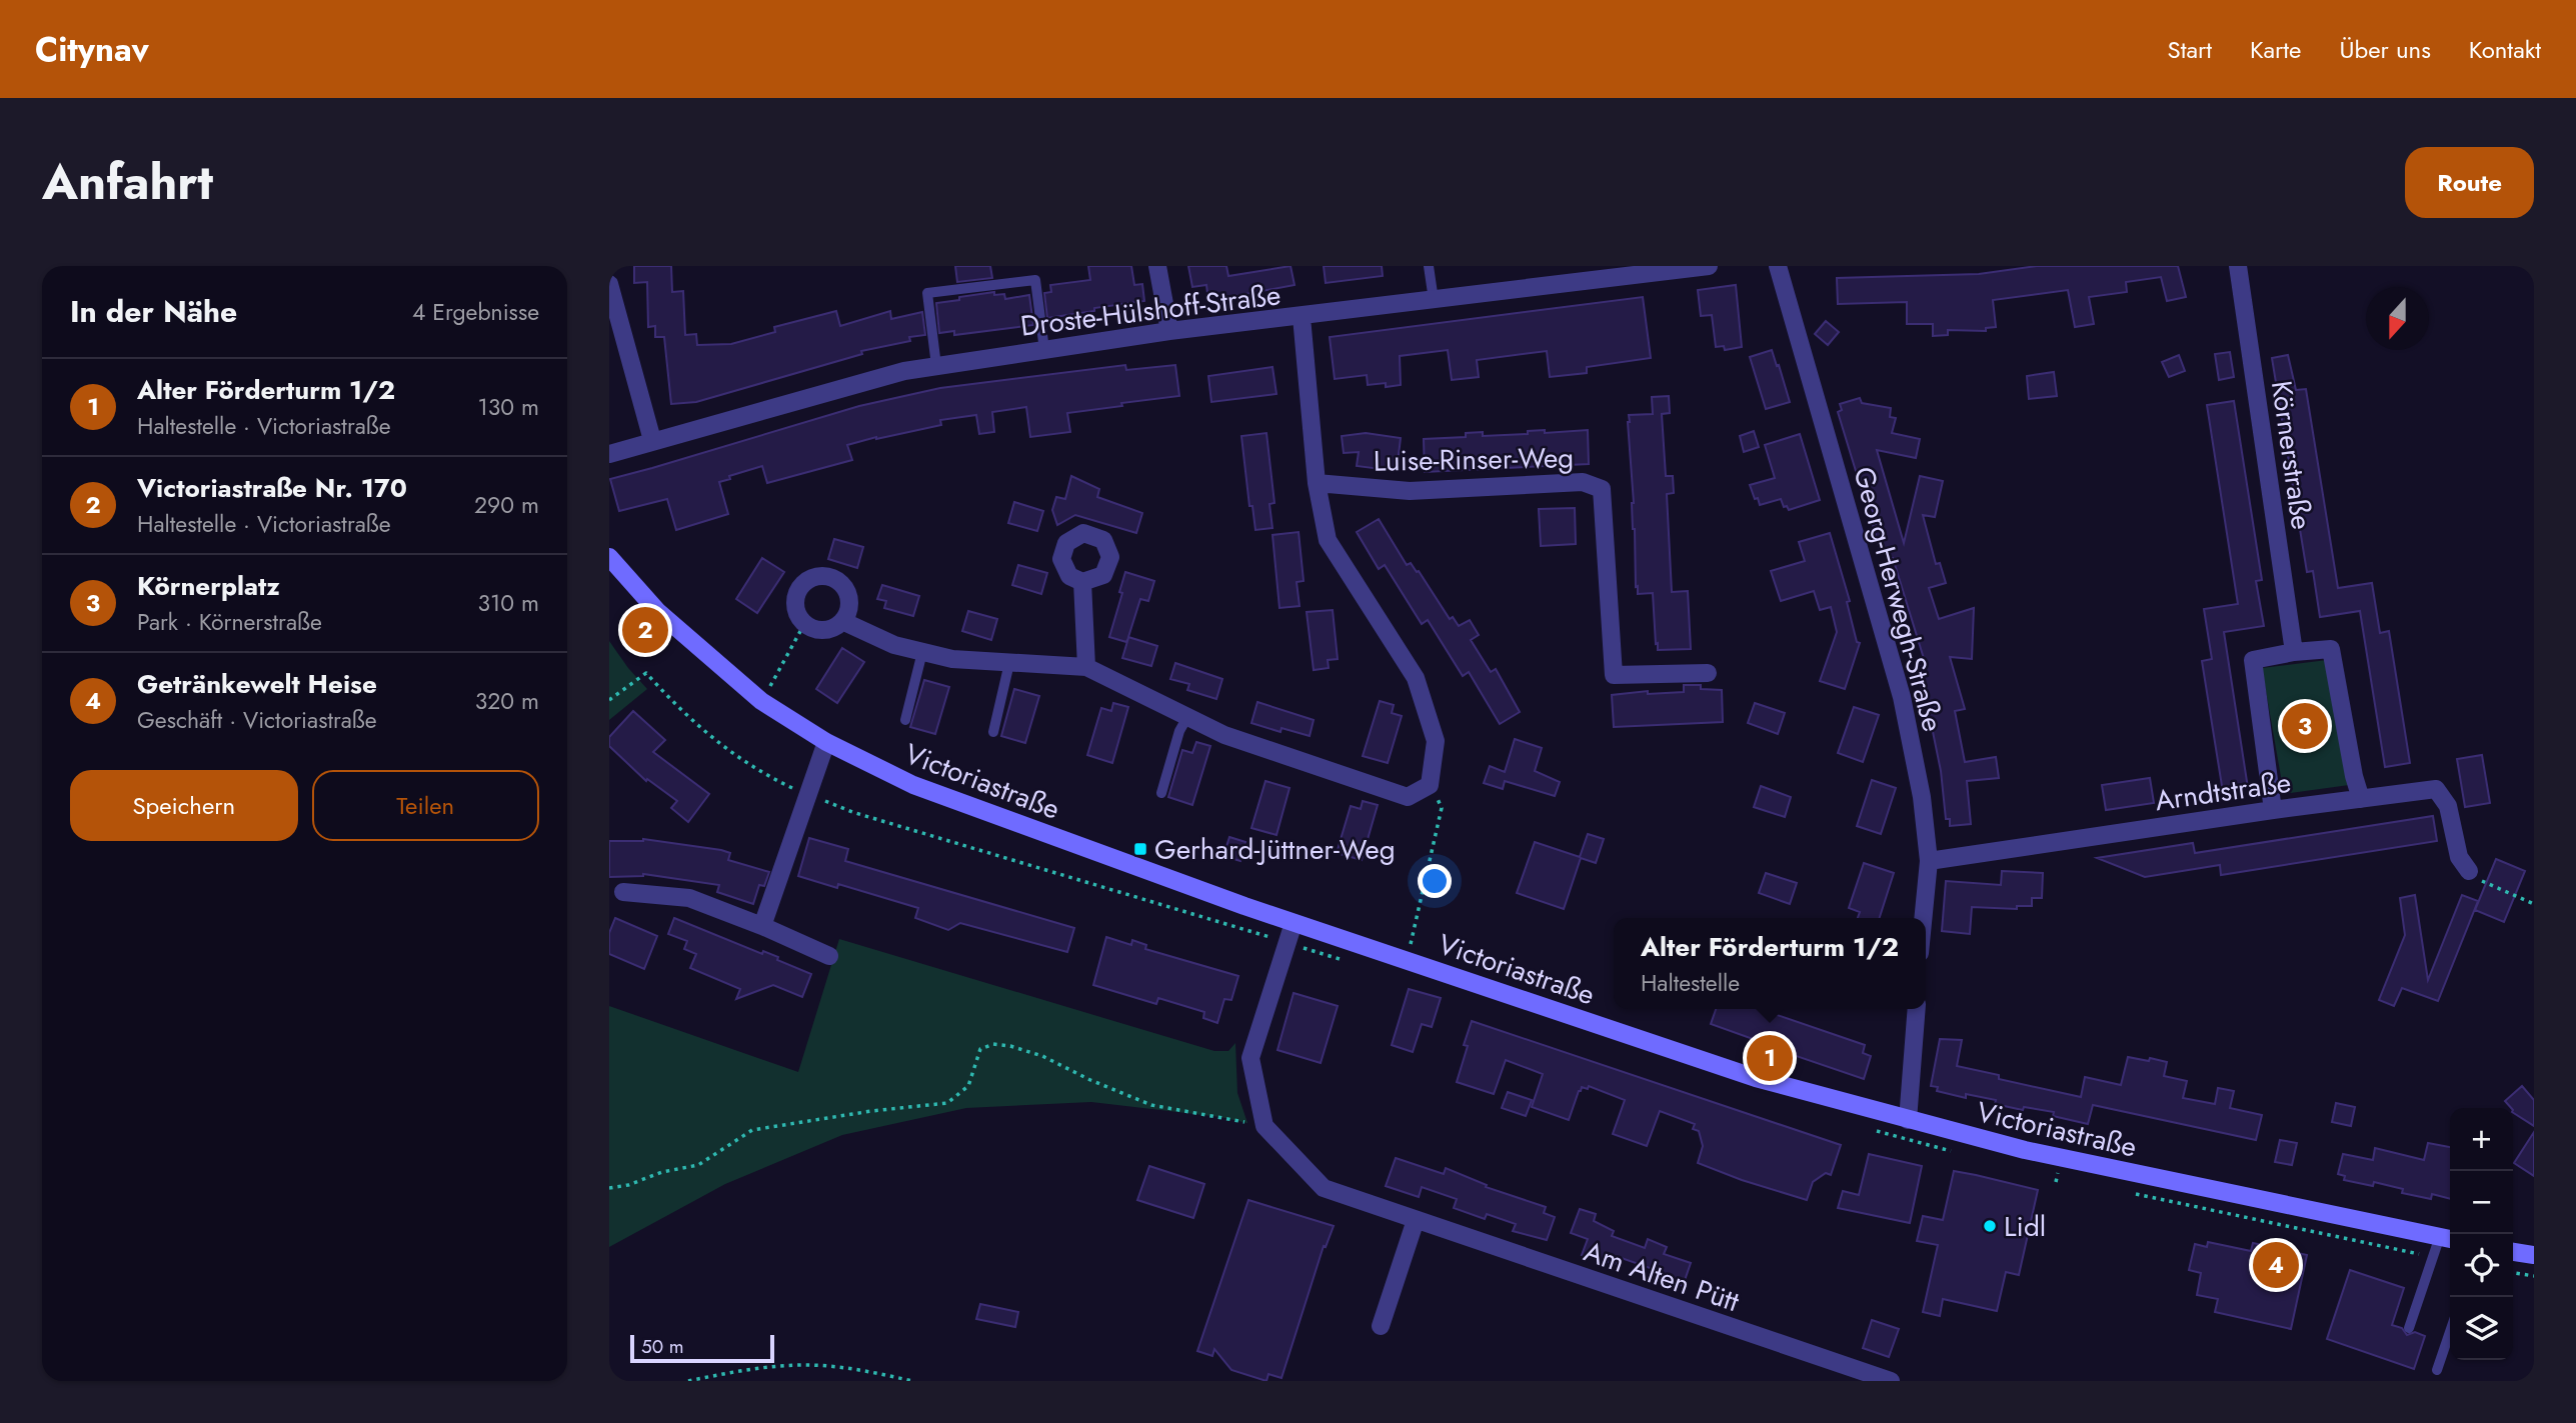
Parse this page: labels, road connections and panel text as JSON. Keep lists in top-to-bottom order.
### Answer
{
  "streets": {
    "main road": ["Victoriastraße"],
    "street": [
      "Droste-Hülshoff-Straße",
      "Körnerstraße",
      "Luise-Rinser-Weg",
      "Georg-Herwegh-Straße",
      "Arndtstraße",
      "Am Alten Pütt"
    ]
  },
  "crossings": [
    ["Georg-Herwegh-Straße", "Arndtstraße"]
  ],
  "places": {
    "transit": ["Gerhard-Jüttner-Weg"],
    "other": ["Lidl"]
  },
  "scale_bar": "50 m",
  "north": "bottom",
  "page": {
    "header": "Citynav",
    "nav": [
      "Start",
      "Karte",
      "Über uns",
      "Kontakt"
    ],
    "title": "Anfahrt",
    "buttons": [
      "Route",
      ["Speichern", "Teilen"]
    ],
    "heading": ["In der Nähe", "4 Ergebnisse"],
    "list": [
      {
        "mark": "1",
        "name": "Alter Förderturm 1/2",
        "note": "Haltestelle · Victoriastraße",
        "value": "130 m"
      },
      {
        "mark": "2",
        "name": "Victoriastraße Nr. 170",
        "note": "Haltestelle · Victoriastraße",
        "value": "290 m"
      },
      {
        "mark": "3",
        "name": "Körnerplatz",
        "note": "Park · Körnerstraße",
        "value": "310 m"
      },
      {
        "mark": "4",
        "name": "Getränkewelt Heise",
        "note": "Geschäft · Victoriastraße",
        "value": "320 m"
      }
    ],
    "pins": [
      "2",
      "3",
      "1",
      "4"
    ],
    "popup": ["Alter Förderturm 1/2", "Haltestelle"],
    "map_buttons": ["+", "−"],
    "scale": "50 m"
  }
}
